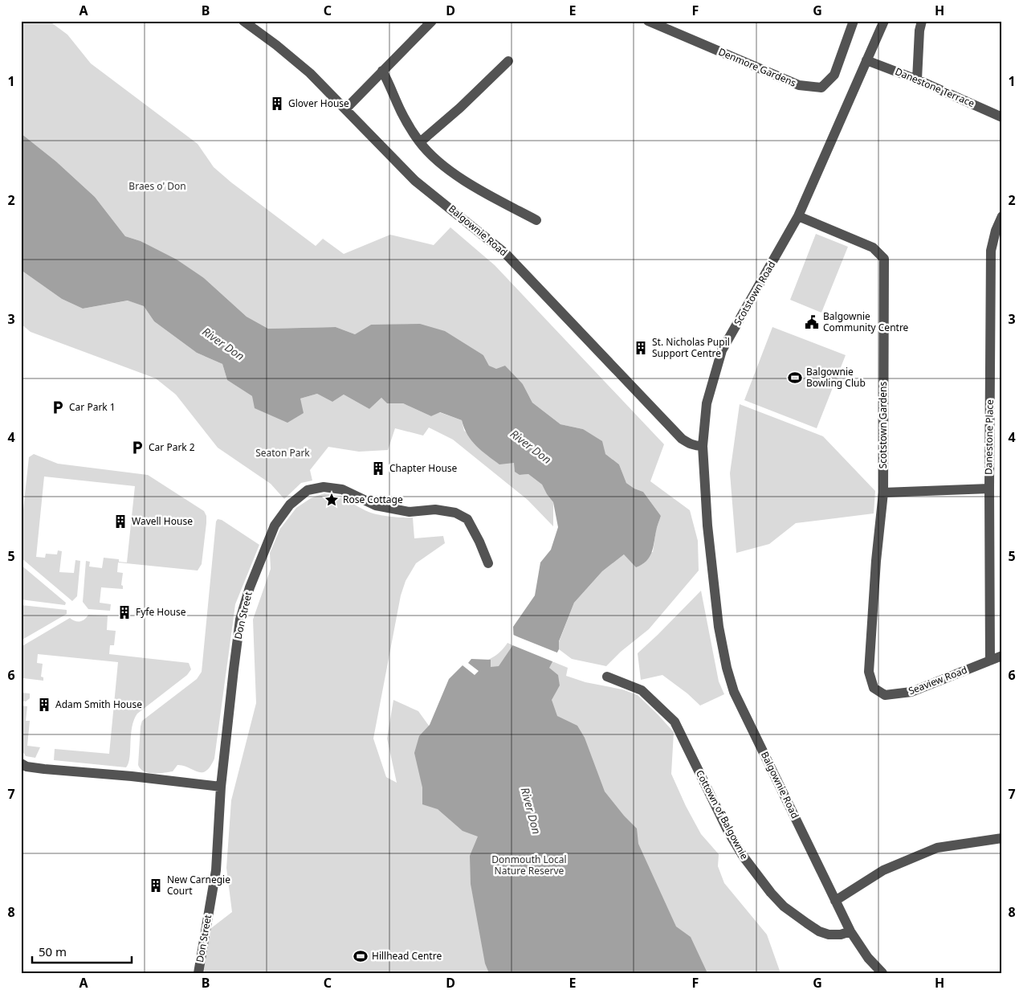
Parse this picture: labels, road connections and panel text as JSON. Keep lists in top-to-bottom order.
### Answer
{
  "streets": {
    "street": [
      "Denmore Gardens",
      "Danestone Terrace",
      "Balgownie Road",
      "Scotstown Road",
      "Scotstown Gardens",
      "Danestone Place",
      "Don Street",
      "Seaview Road",
      "Cottown of Balgownie"
    ]
  },
  "crossings": [
    ["Danestone Terrace", "Scotstown Road"],
    ["Balgownie Road", "Scotstown Road"],
    ["Balgownie Road", "Cottown of Balgownie"],
    ["Scotstown Road", "Scotstown Gardens"],
    ["Scotstown Gardens", "Seaview Road"],
    ["Danestone Place", "Seaview Road"]
  ],
  "water": ["River Don"],
  "parks": ["Braes o' Don", "Seaton Park", "Donmouth Local Nature Reserve"],
  "places": {
    "building": [
      "Glover House",
      "St. Nicholas Pupil Support Centre",
      "Chapter House",
      "Wavell House",
      "Fyfe House",
      "Adam Smith House",
      "New Carnegie Court"
    ],
    "public building": ["Balgownie Community Centre"],
    "sports": ["Balgownie Bowling Club", "Hillhead Centre"],
    "parking": ["Car Park 1", "Car Park 2"],
    "place": ["Rose Cottage"]
  },
  "scale_bar": "50 m",
  "grid": {
    "columns": [
      "A",
      "B",
      "C",
      "D",
      "E",
      "F",
      "G",
      "H"
    ],
    "rows": [
      "1",
      "2",
      "3",
      "4",
      "5",
      "6",
      "7",
      "8"
    ]
  }
}
